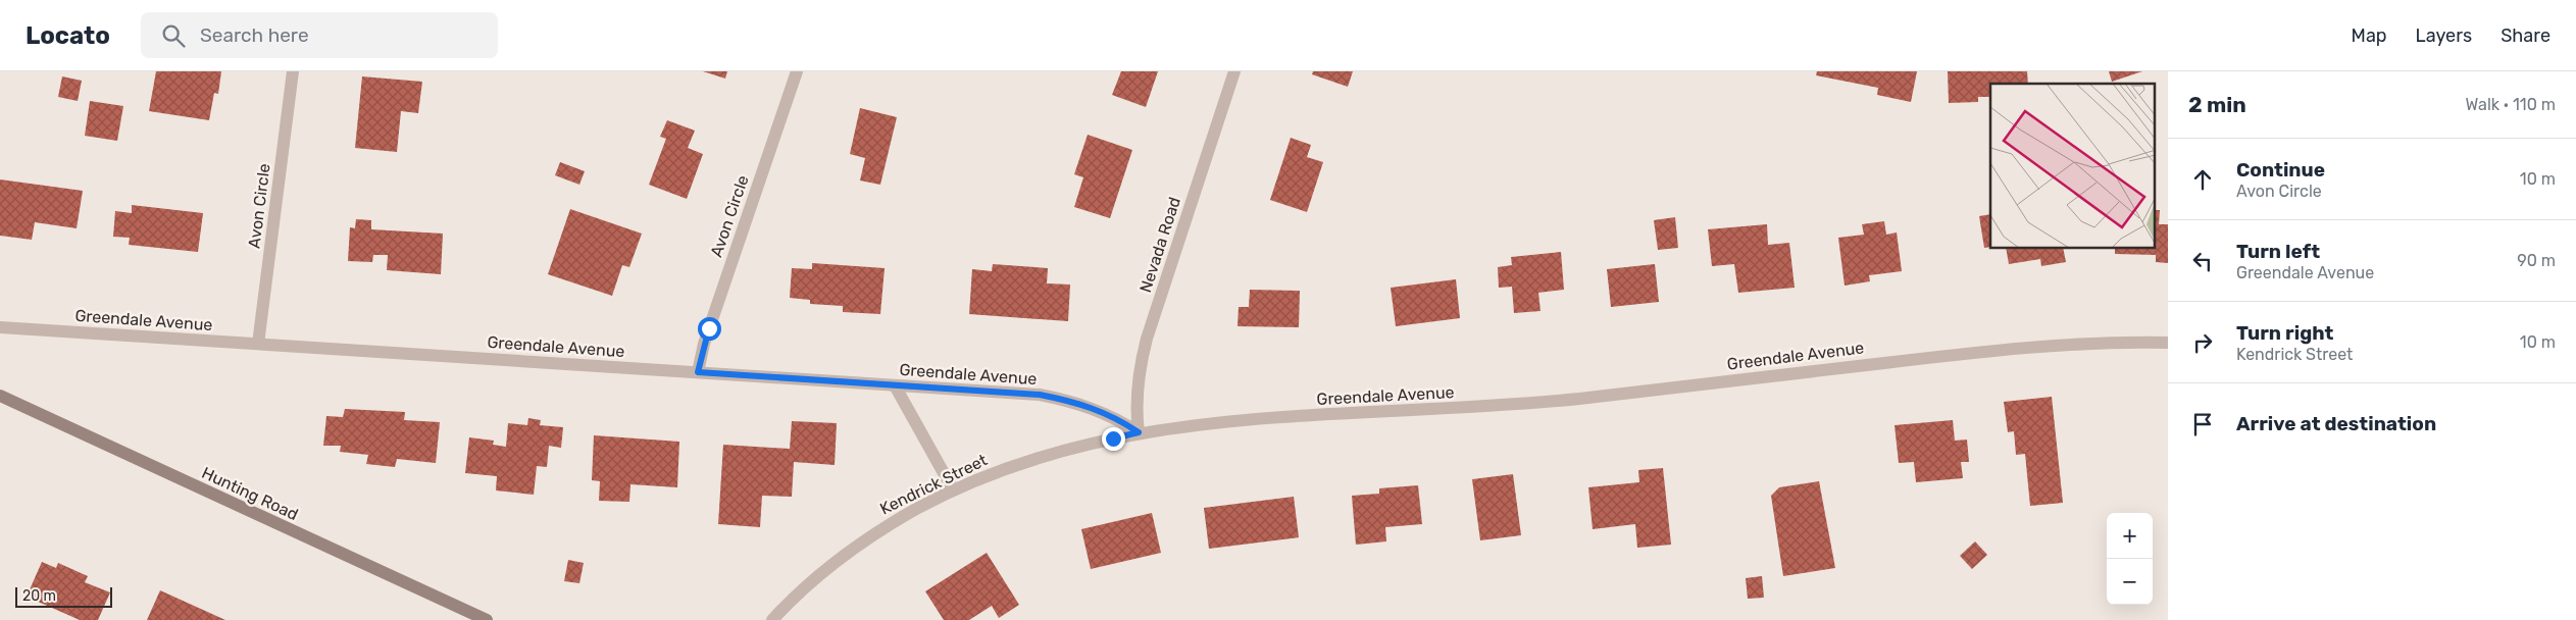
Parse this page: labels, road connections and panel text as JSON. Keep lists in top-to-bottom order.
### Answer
{
  "streets": {
    "main road": ["Hunting Road"],
    "street": [
      "Avon Circle",
      "Nevada Road",
      "Greendale Avenue",
      "Kendrick Street"
    ]
  },
  "crossings": [
    ["Avon Circle", "Greendale Avenue"],
    ["Nevada Road", "Greendale Avenue"],
    ["Nevada Road", "Kendrick Street"],
    ["Greendale Avenue", "Kendrick Street"]
  ],
  "scale_bar": "20 m",
  "page": {
    "header": "Locato",
    "search": "Search here",
    "nav": ["Map", "Layers", "Share"],
    "heading": ["2 min", "Walk · 110 m"],
    "list": [
      ["Continue", "Avon Circle", "10 m"],
      ["Turn left", "Greendale Avenue", "90 m"],
      ["Turn right", "Kendrick Street", "10 m"],
      "Arrive at destination"
    ],
    "map_buttons": ["+", "−"],
    "scale": "20 m"
  }
}
